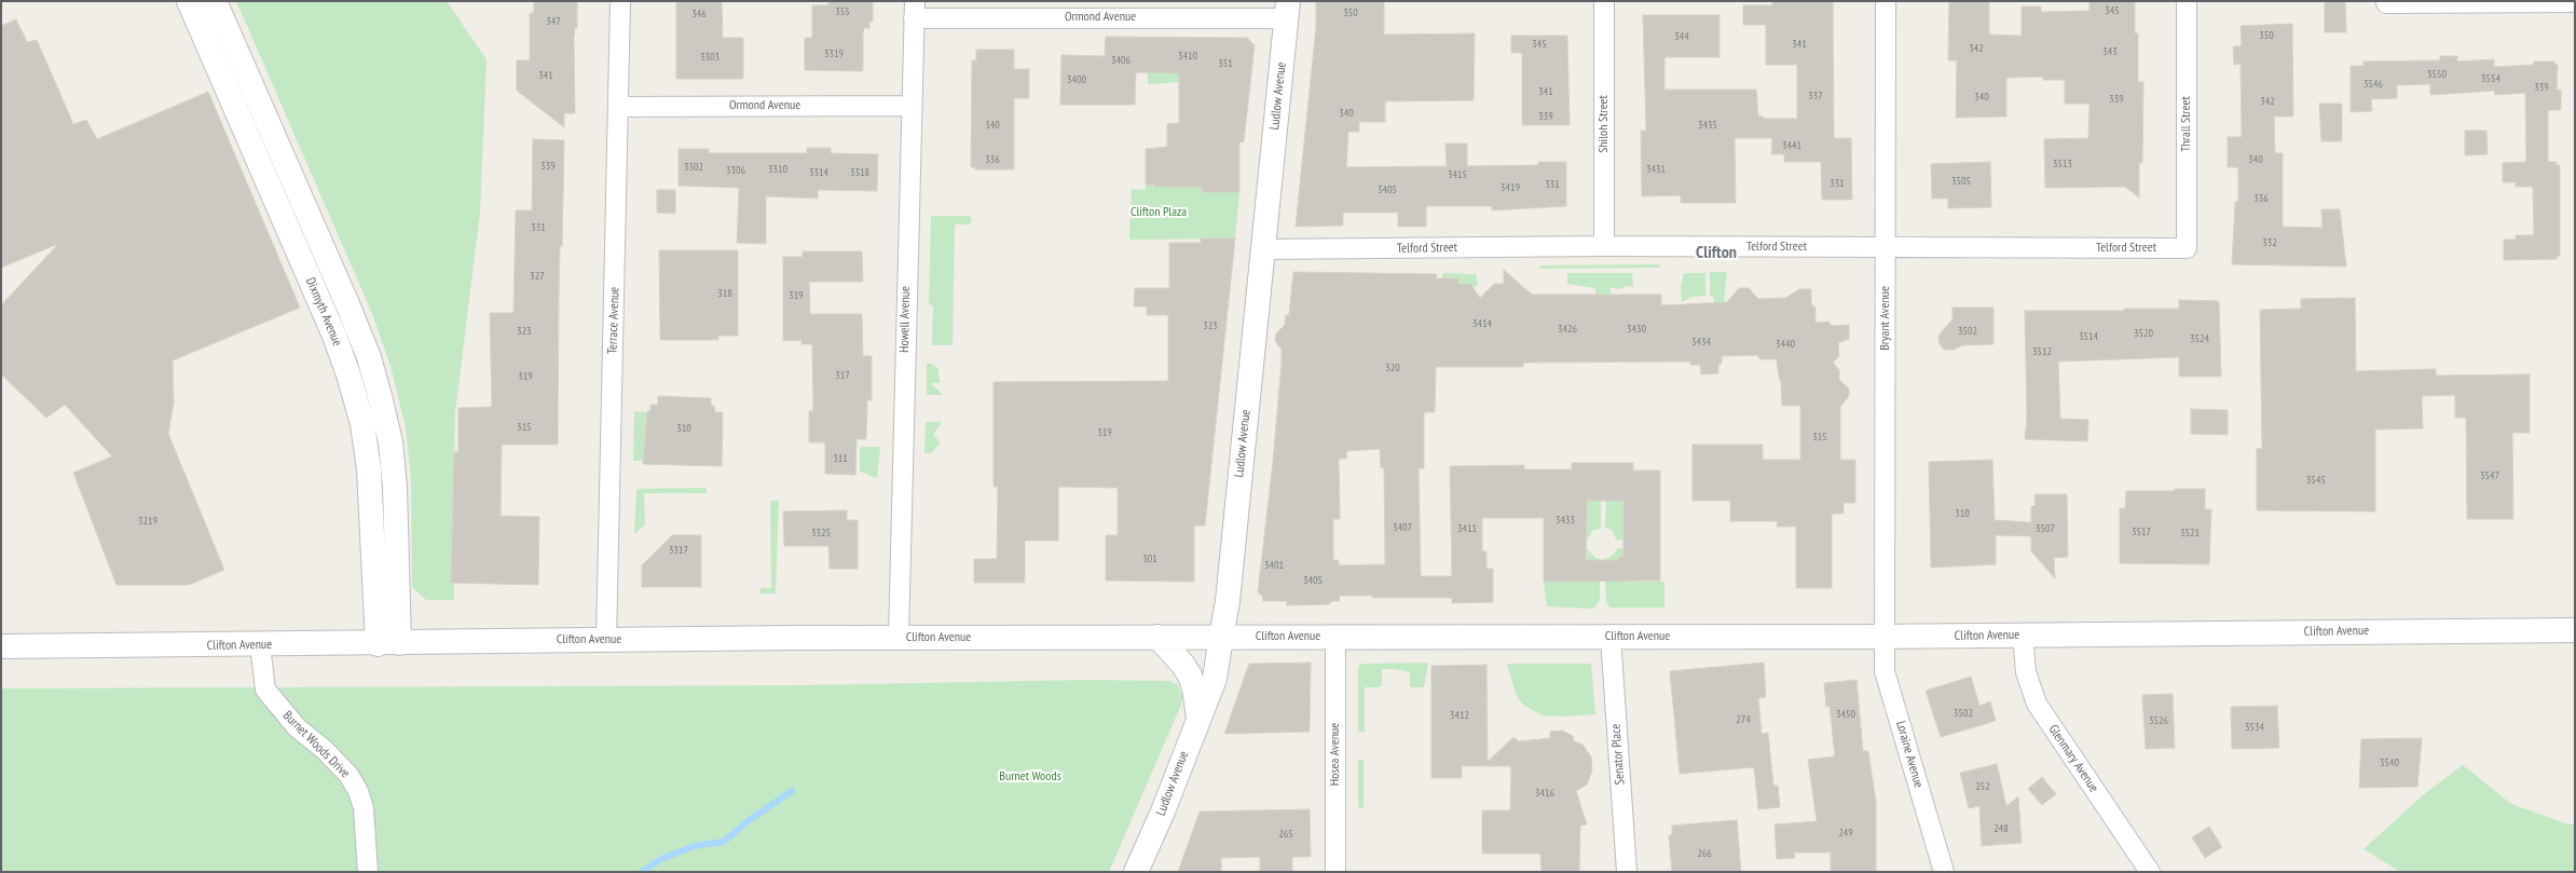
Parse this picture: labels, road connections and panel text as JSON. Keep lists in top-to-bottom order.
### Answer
{
  "streets": {
    "main road": ["Ludlow Avenue", "Dixmyth Avenue", "Clifton Avenue"],
    "street": [
      "Ormond Avenue",
      "Shiloh Street",
      "Thrall Street",
      "Telford Street",
      "Bryant Avenue",
      "Howell Avenue",
      "Terrace Avenue",
      "Burnet Woods Drive",
      "Hosea Avenue",
      "Senator Place",
      "Loraine Avenue",
      "Glenmary Avenue"
    ]
  },
  "crossings": [
    ["Ormond Avenue", "Ludlow Avenue"],
    ["Ormond Avenue", "Howell Avenue"],
    ["Ormond Avenue", "Terrace Avenue"],
    ["Ludlow Avenue", "Telford Street"],
    ["Ludlow Avenue", "Clifton Avenue"],
    ["Shiloh Street", "Telford Street"],
    ["Thrall Street", "Telford Street"],
    ["Telford Street", "Bryant Avenue"],
    ["Dixmyth Avenue", "Clifton Avenue"],
    ["Bryant Avenue", "Clifton Avenue"],
    ["Bryant Avenue", "Loraine Avenue"],
    ["Howell Avenue", "Clifton Avenue"],
    ["Terrace Avenue", "Clifton Avenue"],
    ["Clifton Avenue", "Burnet Woods Drive"],
    ["Clifton Avenue", "Hosea Avenue"],
    ["Clifton Avenue", "Senator Place"],
    ["Clifton Avenue", "Loraine Avenue"],
    ["Clifton Avenue", "Glenmary Avenue"]
  ],
  "districts": ["Clifton"],
  "parks": ["Clifton Plaza", "Burnet Woods"],
  "house_numbers": [
    "345",
    "355",
    "350",
    "346",
    "347",
    "350",
    "344",
    "345",
    "341",
    "342",
    "343",
    "3319",
    "3410",
    "3303",
    "3406",
    "351",
    "3550",
    "341",
    "3554",
    "3400",
    "3546",
    "339",
    "341",
    "337",
    "340",
    "339",
    "342",
    "340",
    "339",
    "340",
    "3435",
    "3441",
    "336",
    "340",
    "3513",
    "339",
    "3302",
    "3310",
    "3431",
    "3306",
    "3314",
    "3318",
    "3415",
    "3505",
    "331",
    "331",
    "3419",
    "3405",
    "336",
    "331",
    "332",
    "327",
    "318",
    "319",
    "3414",
    "323",
    "3426",
    "3430",
    "323",
    "3502",
    "3520",
    "3514",
    "3524",
    "3434",
    "3440",
    "3512",
    "320",
    "317",
    "319",
    "315",
    "310",
    "319",
    "315",
    "311",
    "3547",
    "3545",
    "310",
    "3433",
    "3219",
    "3407",
    "3411",
    "3507",
    "3517",
    "3325",
    "3521",
    "3317",
    "301",
    "3401",
    "3405",
    "3502",
    "3450",
    "3412",
    "274",
    "3526",
    "3534",
    "3540",
    "252",
    "3416",
    "248",
    "249",
    "265",
    "266"
  ]
}
